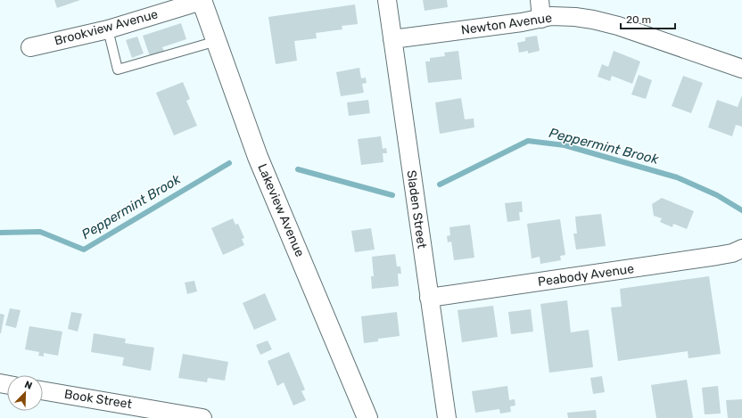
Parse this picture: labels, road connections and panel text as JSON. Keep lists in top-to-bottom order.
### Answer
{
  "streets": {
    "main road": ["Lakeview Avenue"],
    "street": [
      "Newton Avenue",
      "Brookview Avenue",
      "Sladen Street",
      "Peabody Avenue",
      "Book Street"
    ]
  },
  "crossings": [
    ["Newton Avenue", "Sladen Street"],
    ["Brookview Avenue", "Lakeview Avenue"],
    ["Sladen Street", "Peabody Avenue"]
  ],
  "water": ["Peppermint Brook"],
  "scale_bar": "20 m",
  "north": "top right"
}
